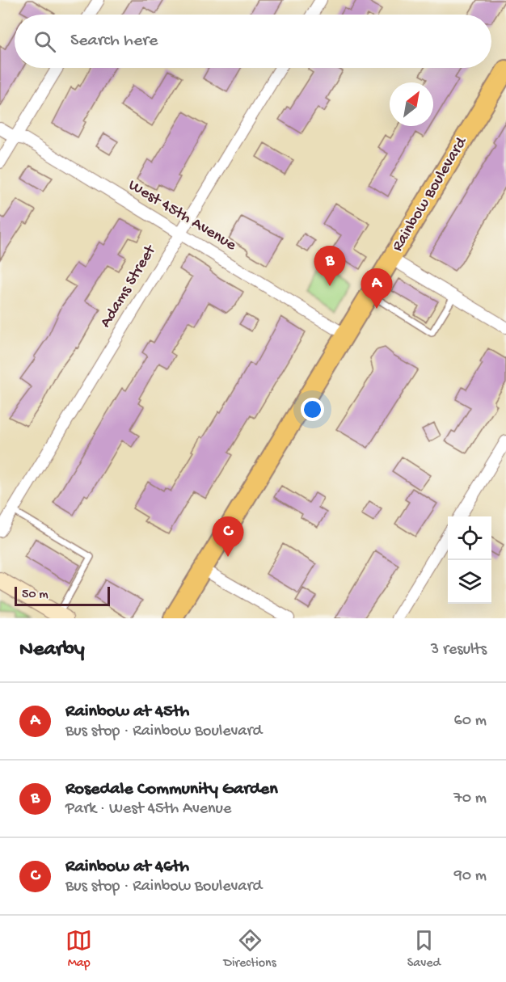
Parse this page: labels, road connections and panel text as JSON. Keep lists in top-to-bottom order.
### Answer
{
  "streets": {
    "main road": ["Rainbow Boulevard"],
    "street": ["West 45th Avenue", "Adams Street"]
  },
  "crossings": [
    ["Rainbow Boulevard", "West 45th Avenue"],
    ["West 45th Avenue", "Adams Street"]
  ],
  "scale_bar": "50 m",
  "north": "top right",
  "page": {
    "search": "Search here",
    "pins": ["B", "A", "C"],
    "scale": "50 m",
    "heading": ["Nearby", "3 results"],
    "list": [
      {
        "mark": "A",
        "name": "Rainbow at 45th",
        "note": "Bus stop · Rainbow Boulevard",
        "value": "60 m"
      },
      {
        "mark": "B",
        "name": "Rosedale Community Garden",
        "note": "Park · West 45th Avenue",
        "value": "70 m"
      },
      {
        "mark": "C",
        "name": "Rainbow at 46th",
        "note": "Bus stop · Rainbow Boulevard",
        "value": "90 m"
      }
    ],
    "nav": ["Map", "Directions", "Saved"]
  }
}
